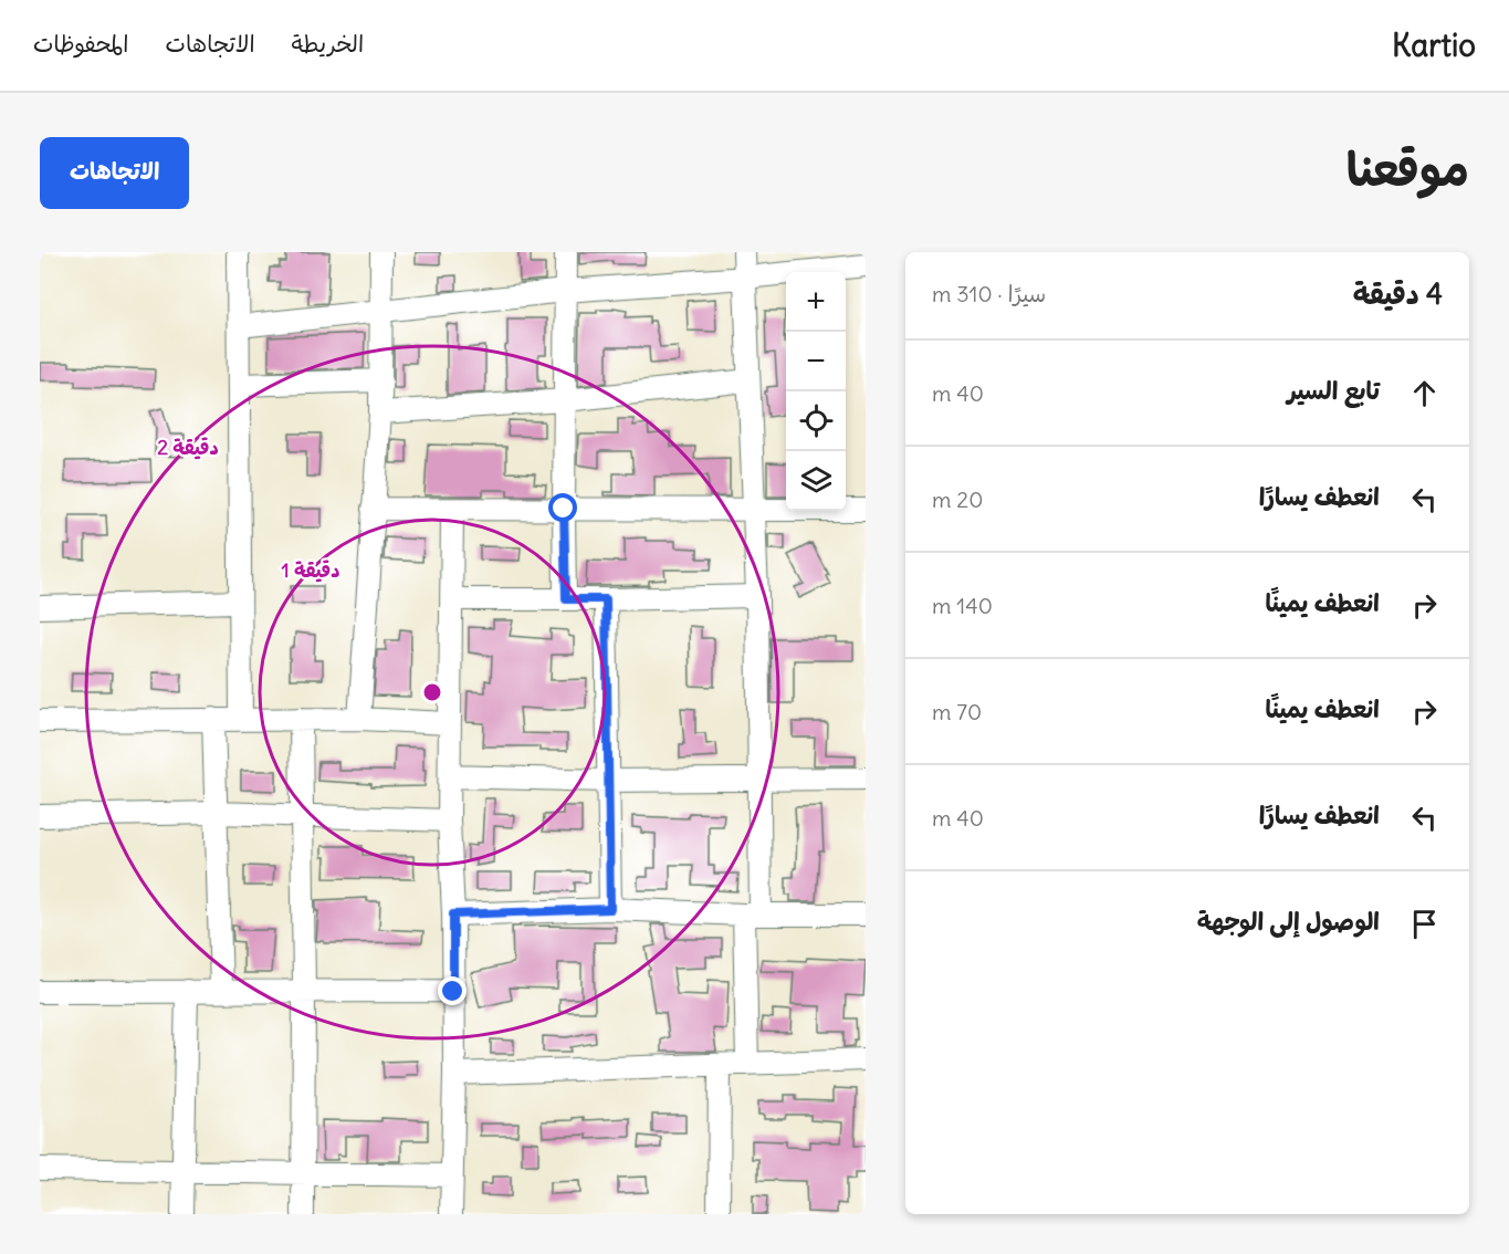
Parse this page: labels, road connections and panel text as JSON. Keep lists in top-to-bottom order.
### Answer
{
  "page": {
    "header": "Kartio",
    "nav": ["الخريطة", "الاتجاهات", "المحفوظات"],
    "title": "موقعنا",
    "buttons": "الاتجاهات",
    "heading": ["4 دقيقة", "سيرًا · 310 m"],
    "map_buttons": ["+", "−"],
    "list": [
      ["تابع السير", "40 m"],
      ["انعطف يسارًا", "20 m"],
      ["انعطف يمينًا", "140 m"],
      ["انعطف يمينًا", "70 m"],
      ["انعطف يسارًا", "40 m"],
      "الوصول إلى الوجهة"
    ]
  },
  "rings": ["2 دقيقة", "1 دقيقة"]
}
